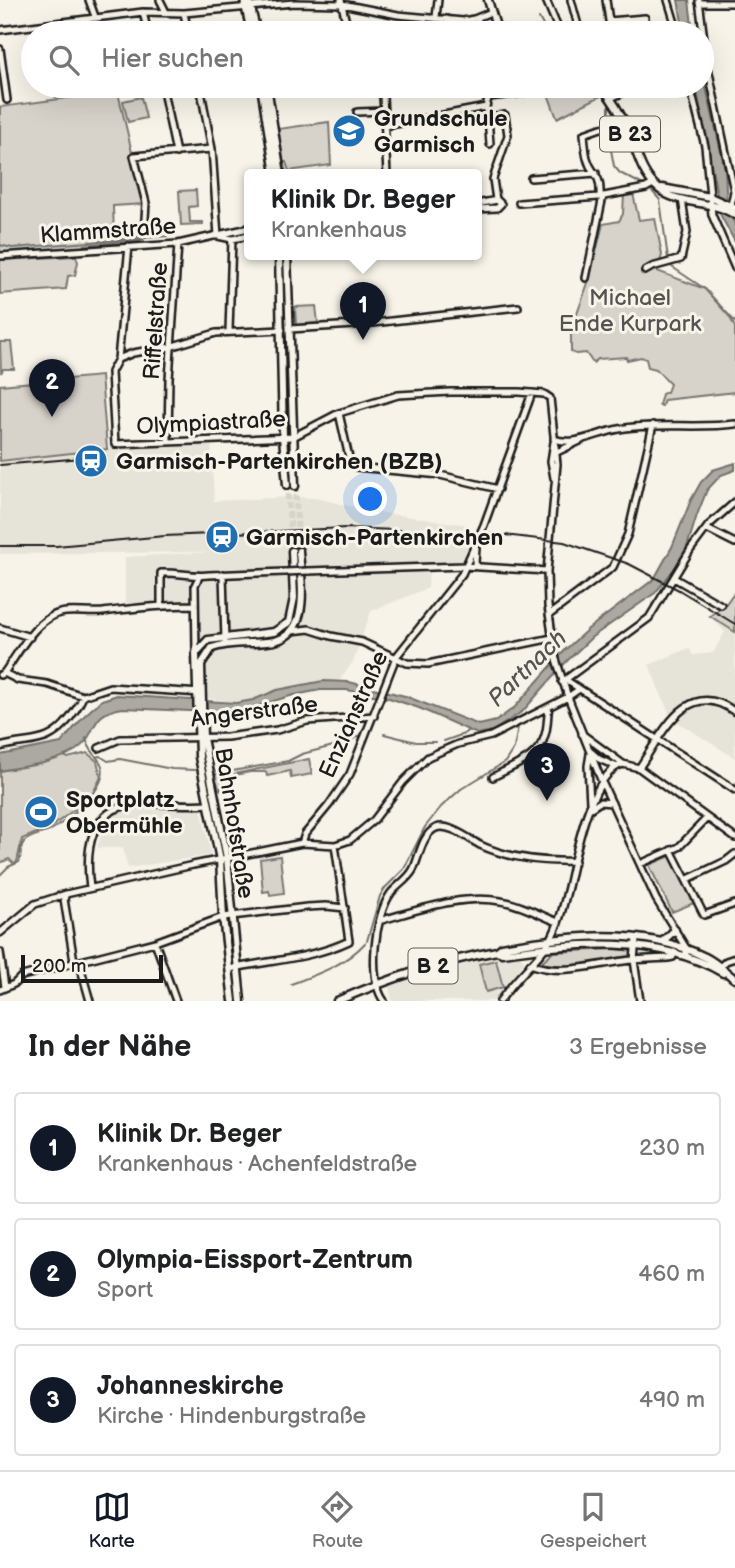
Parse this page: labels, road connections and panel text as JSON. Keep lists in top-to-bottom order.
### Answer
{
  "streets": {
    "main road": ["B 23", "Bahnhofstraße", "B 2"],
    "street": [
      "Klammstraße",
      "Riffelstraße",
      "Olympiastraße",
      "Angerstraße",
      "Enzianstraße"
    ]
  },
  "crossings": [
    ["Klammstraße", "Riffelstraße"],
    ["Riffelstraße", "Olympiastraße"],
    ["Olympiastraße", "Enzianstraße"],
    ["Angerstraße", "Enzianstraße"],
    ["Angerstraße", "Bahnhofstraße"]
  ],
  "water": ["Partnach"],
  "parks": ["Michael Ende Kurpark"],
  "places": {
    "school or university": ["Grundschule Garmisch"],
    "station": ["Garmisch-Partenkirchen (BZB)", "Garmisch-Partenkirchen"],
    "sports": ["Sportplatz Obermühle"]
  },
  "scale_bar": "200 m",
  "page": {
    "search": "Hier suchen",
    "popup": ["Klinik Dr. Beger", "Krankenhaus"],
    "pins": ["1", "2", "3"],
    "scale": "200 m",
    "heading": ["In der Nähe", "3 Ergebnisse"],
    "list": [
      {
        "mark": "1",
        "name": "Klinik Dr. Beger",
        "note": "Krankenhaus · Achenfeldstraße",
        "value": "230 m"
      },
      {
        "mark": "2",
        "name": "Olympia-Eissport-Zentrum",
        "note": "Sport",
        "value": "460 m"
      },
      {
        "mark": "3",
        "name": "Johanneskirche",
        "note": "Kirche · Hindenburgstraße",
        "value": "490 m"
      }
    ],
    "nav": ["Karte", "Route", "Gespeichert"]
  }
}
